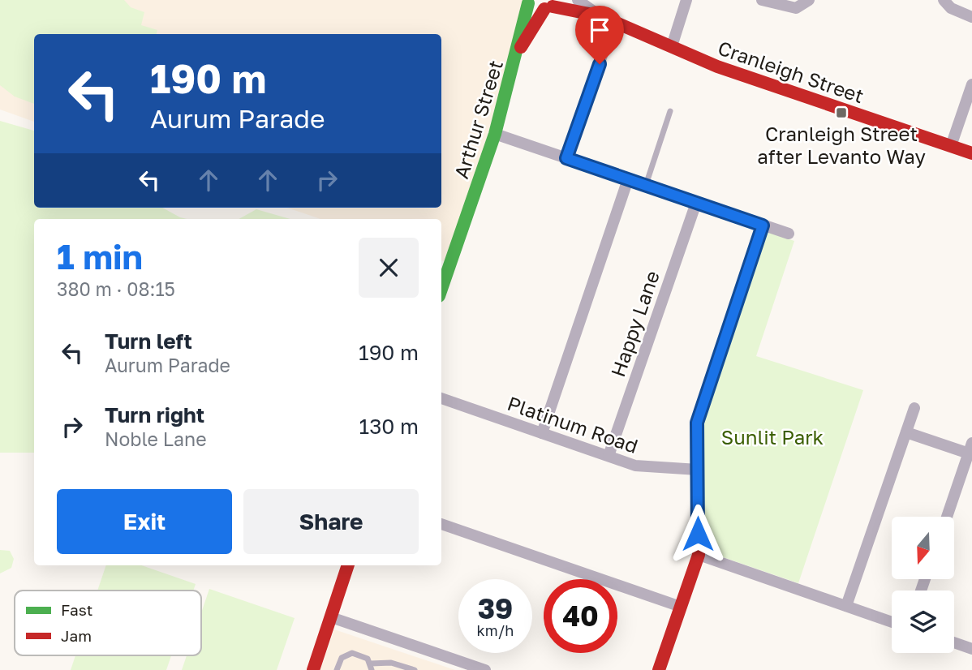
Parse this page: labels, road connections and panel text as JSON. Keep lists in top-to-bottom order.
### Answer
{
  "streets": {
    "street": [
      "Cranleigh Street",
      "Arthur Street",
      "Happy Lane",
      "Platinum Road"
    ]
  },
  "crossings": [
    ["Cranleigh Street", "Arthur Street"],
    ["Happy Lane", "Platinum Road"]
  ],
  "parks": ["Sunlit Park"],
  "places": {
    "transit": ["Cranleigh Street after Levanto Way"]
  },
  "legend": ["Fast", "Jam"],
  "north": "bottom",
  "page": {
    "turn": ["190 m", "Aurum Parade"],
    "heading": ["1 min", "380 m · 08:15"],
    "list": [
      {
        "name": "Turn left",
        "note": "Aurum Parade",
        "value": "190 m"
      },
      {
        "name": "Turn right",
        "note": "Noble Lane",
        "value": "130 m"
      }
    ],
    "buttons": ["Exit", "Share"],
    "speed": "39 km/h",
    "limit": "40"
  }
}
